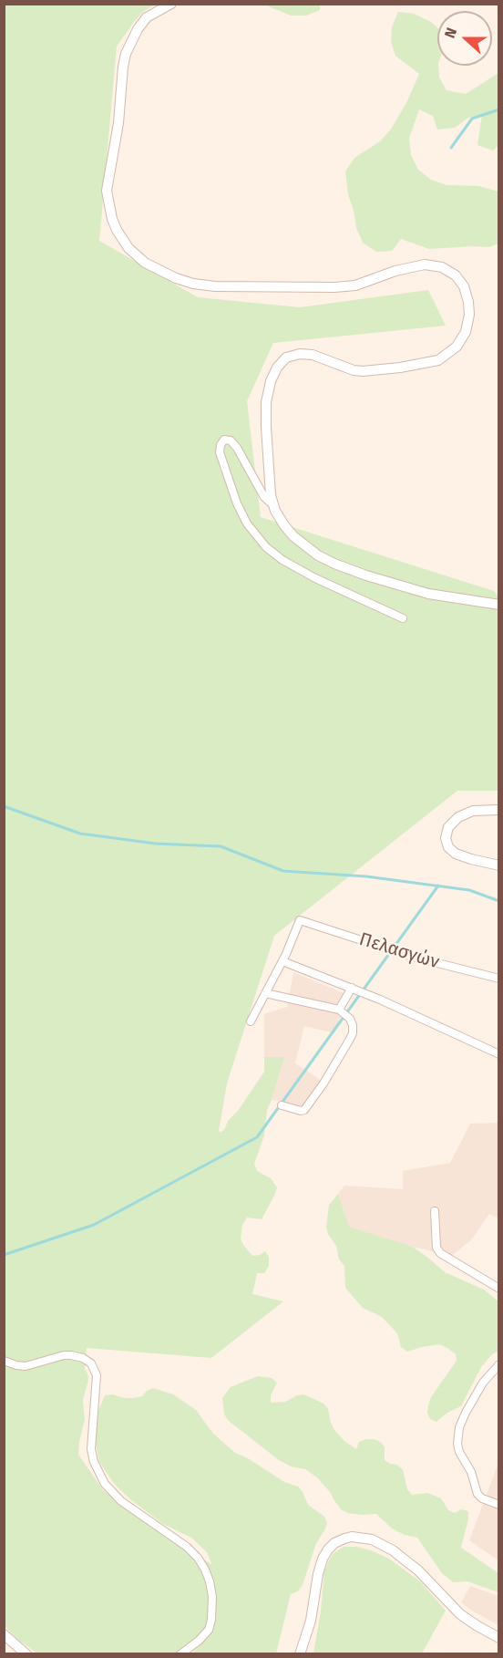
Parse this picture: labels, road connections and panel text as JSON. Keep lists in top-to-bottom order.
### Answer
{
  "streets": {
    "street": ["Πελασγών"]
  },
  "north": "left"
}
